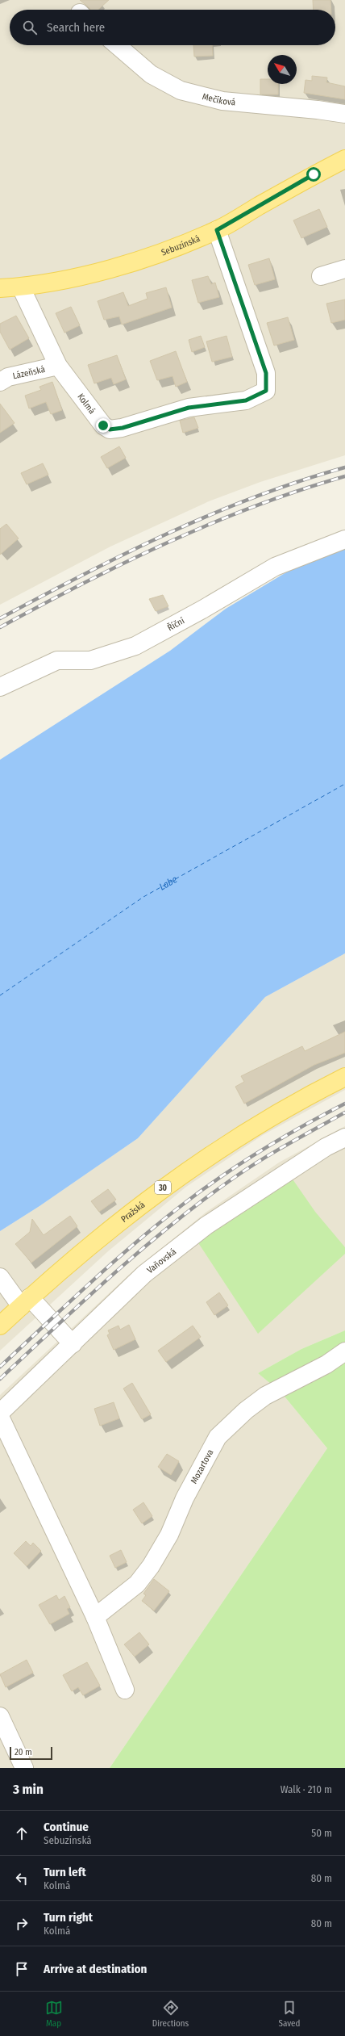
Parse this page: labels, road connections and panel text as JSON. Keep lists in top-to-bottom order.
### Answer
{
  "streets": {
    "main road": ["Sebuzínská", "30", "Pražská"],
    "street": [
      "Mečíková",
      "Lázeňská",
      "Kolmá",
      "Říční",
      "Vaňovská",
      "Mozartova"
    ]
  },
  "crossings": [
    ["Sebuzínská", "Kolmá"],
    ["Lázeňská", "Kolmá"]
  ],
  "water": ["Labe"],
  "scale_bar": "20 m",
  "north": "top left",
  "page": {
    "search": "Search here",
    "scale": "20 m",
    "heading": ["3 min", "Walk · 210 m"],
    "list": [
      ["Continue", "Sebuzínská", "50 m"],
      ["Turn left", "Kolmá", "80 m"],
      ["Turn right", "Kolmá", "80 m"],
      "Arrive at destination"
    ],
    "nav": ["Map", "Directions", "Saved"]
  }
}
